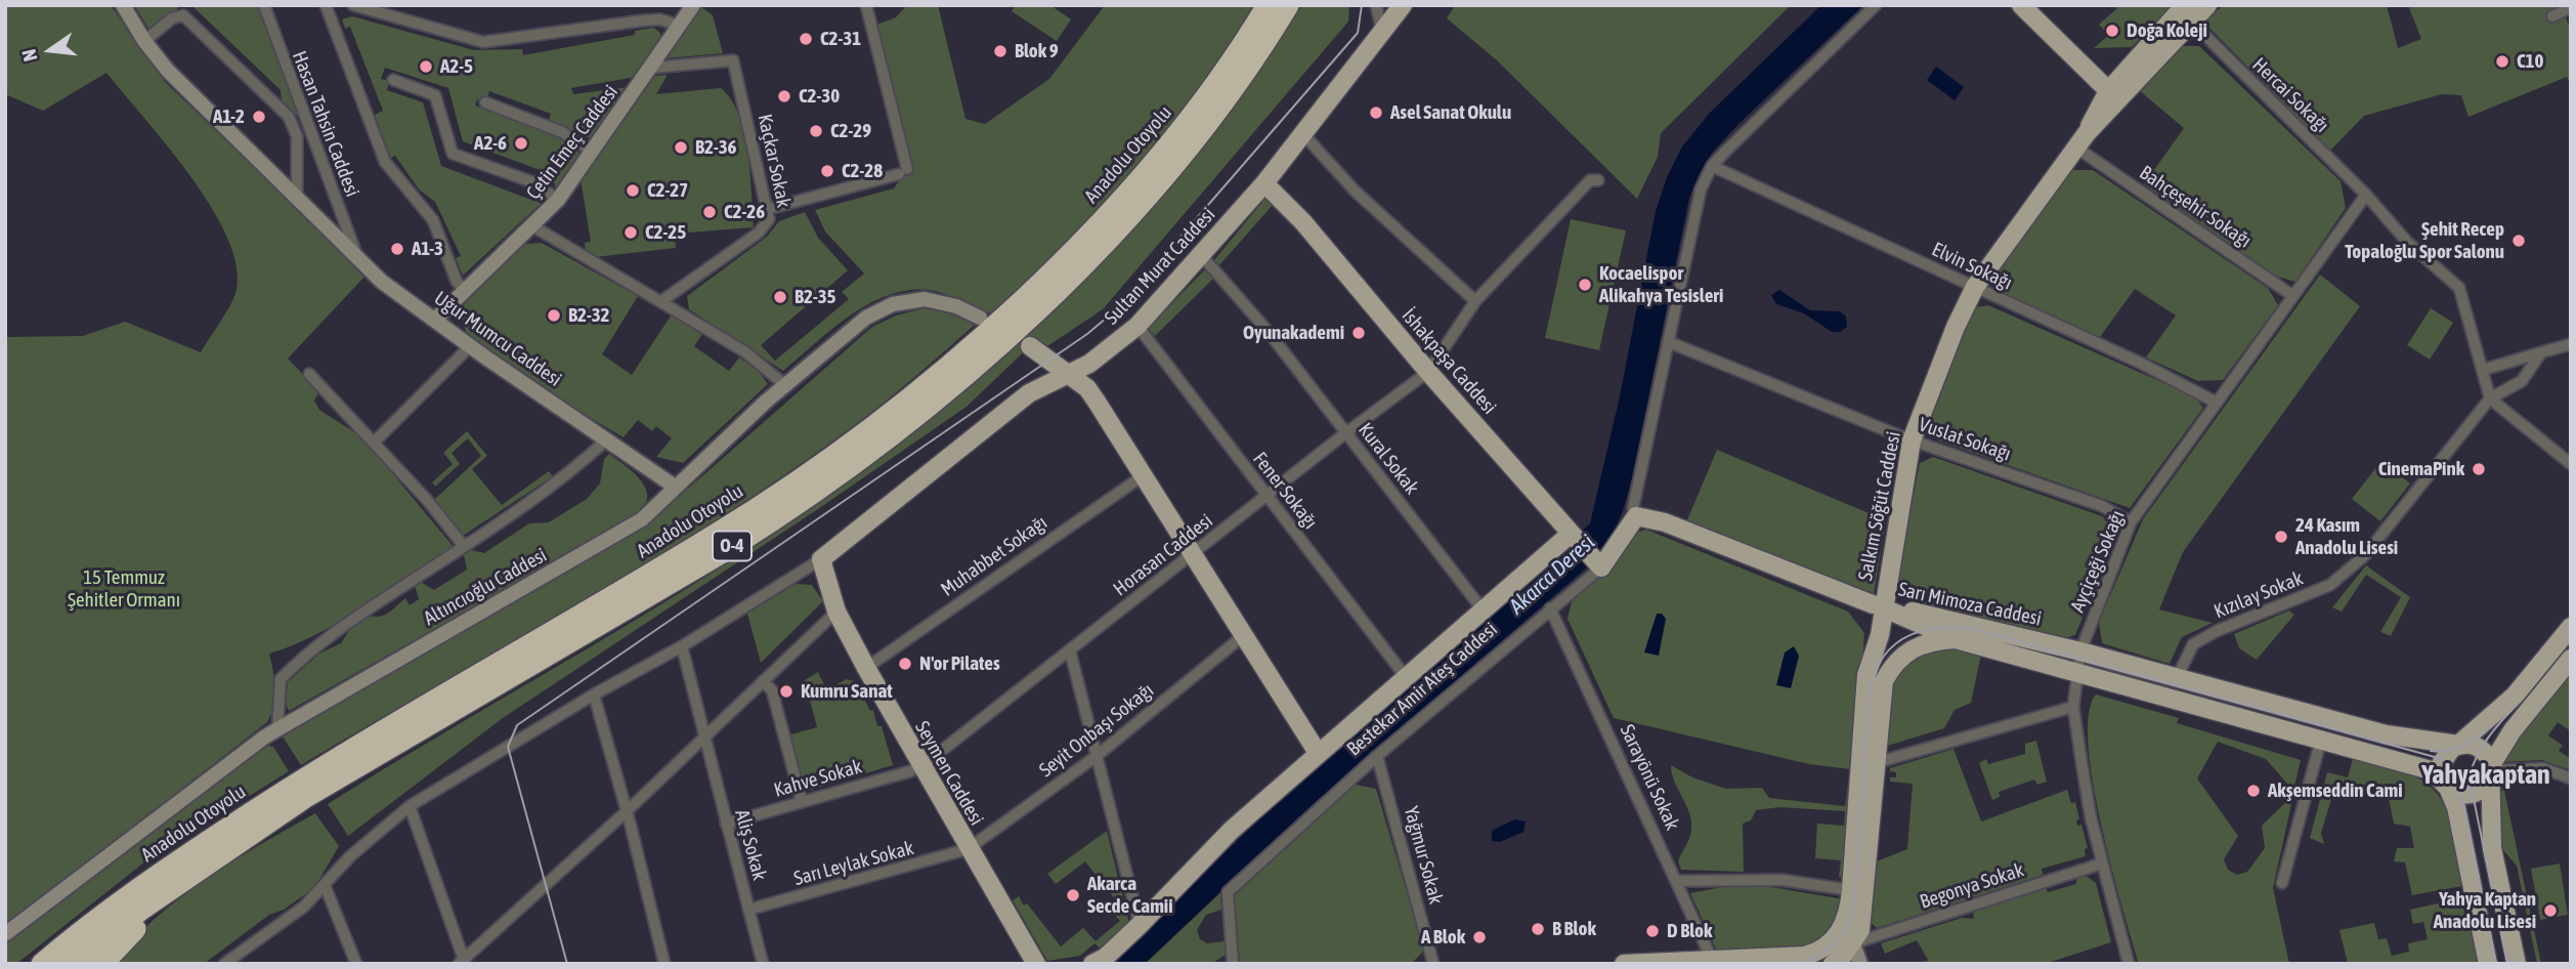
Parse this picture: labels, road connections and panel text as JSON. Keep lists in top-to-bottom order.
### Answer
{
  "streets": {
    "highway": ["Anadolu Otoyolu", "O-4"],
    "main road": [
      "Sultan Murat Caddesi",
      "İshakpaşa Caddesi",
      "Salkım Söğüt Caddesi",
      "Sarı Mimoza Caddesi",
      "Bestekar Amir Ateş Caddesi",
      "Seymen Caddesi"
    ],
    "street": [
      "Hercai Sokağı",
      "Hasan Tahsin Caddesi",
      "Çetin Emeç Caddesi",
      "Kaçkar Sokak",
      "Bahçeşehir Sokağı",
      "Elvin Sokağı",
      "Uğur Mumcu Caddesi",
      "Vuslat Sokağı",
      "Kural Sokak",
      "Fener Sokağı",
      "Horasan Caddesi",
      "Muhabbet Sokağı",
      "Ayçiçeği Sokağı",
      "Altıncıoğlu Caddesi",
      "Kızılay Sokak",
      "Seyit Onbaşı Sokağı",
      "Sarayönü Sokak",
      "Kahve Sokak",
      "Aliş Sokak",
      "Yağmur Sokak",
      "Sarı Leylak Sokak",
      "Begonya Sokak"
    ]
  },
  "crossings": [
    ["Hercai Sokağı", "Salkım Söğüt Caddesi"],
    ["Hercai Sokağı", "Ayçiçeği Sokağı"],
    ["Hercai Sokağı", "Kızılay Sokak"],
    ["Hasan Tahsin Caddesi", "Uğur Mumcu Caddesi"],
    ["Çetin Emeç Caddesi", "Kaçkar Sokak"],
    ["Çetin Emeç Caddesi", "Uğur Mumcu Caddesi"],
    ["Bahçeşehir Sokağı", "Salkım Söğüt Caddesi"],
    ["Bahçeşehir Sokağı", "Ayçiçeği Sokağı"],
    ["Sultan Murat Caddesi", "İshakpaşa Caddesi"],
    ["Sultan Murat Caddesi", "Kural Sokak"],
    ["Sultan Murat Caddesi", "Fener Sokağı"],
    ["Sultan Murat Caddesi", "Seymen Caddesi"],
    ["Elvin Sokağı", "Salkım Söğüt Caddesi"],
    ["Elvin Sokağı", "Ayçiçeği Sokağı"],
    ["İshakpaşa Caddesi", "Horasan Caddesi"],
    ["İshakpaşa Caddesi", "Bestekar Amir Ateş Caddesi"],
    ["Vuslat Sokağı", "Salkım Söğüt Caddesi"],
    ["Vuslat Sokağı", "Ayçiçeği Sokağı"],
    ["Kural Sokak", "Horasan Caddesi"],
    ["Fener Sokağı", "Horasan Caddesi"],
    ["Salkım Söğüt Caddesi", "Sarı Mimoza Caddesi"],
    ["Salkım Söğüt Caddesi", "Begonya Sokak"],
    ["Horasan Caddesi", "Seymen Caddesi"],
    ["Horasan Caddesi", "Kahve Sokak"],
    ["Muhabbet Sokağı", "Seymen Caddesi"],
    ["Ayçiçeği Sokağı", "Sarı Mimoza Caddesi"],
    ["Ayçiçeği Sokağı", "Begonya Sokak"],
    ["Kızılay Sokak", "Sarı Mimoza Caddesi"],
    ["Sarı Mimoza Caddesi", "Bestekar Amir Ateş Caddesi"],
    ["Bestekar Amir Ateş Caddesi", "Sarayönü Sokak"],
    ["Bestekar Amir Ateş Caddesi", "Yağmur Sokak"],
    ["Seyit Onbaşı Sokağı", "Seymen Caddesi"],
    ["Seyit Onbaşı Sokağı", "Sarı Leylak Sokak"],
    ["Seymen Caddesi", "Kahve Sokak"],
    ["Seymen Caddesi", "Sarı Leylak Sokak"],
    ["Kahve Sokak", "Aliş Sokak"],
    ["Aliş Sokak", "Sarı Leylak Sokak"]
  ],
  "districts": ["Yahyakaptan"],
  "water": ["Akarca Deresi"],
  "parks": ["15 Temmuz Şehitler Ormanı"],
  "places": [
    "Doğa Koleji",
    "C2-31",
    "Blok 9",
    "C10",
    "A2-5",
    "C2-30",
    "Asel Sanat Okulu",
    "A1-2",
    "C2-29",
    "A2-6",
    "B2-36",
    "C2-28",
    "C2-27",
    "C2-26",
    "C2-25",
    "Şehit Recep Topaloğlu Spor Salonu",
    "A1-3",
    "Kocaelispor Alikahya Tesisleri",
    "B2-35",
    "B2-32",
    "Oyunakademi",
    "CinemaPink",
    "24 Kasım Anadolu Lisesi",
    "N'or Pilates",
    "Kumru Sanat",
    "Akşemseddin Cami",
    "Akarca Secde Camii",
    "Yahya Kaptan Anadolu Lisesi",
    "B Blok",
    "D Blok",
    "A Blok"
  ],
  "north": "left"
}
